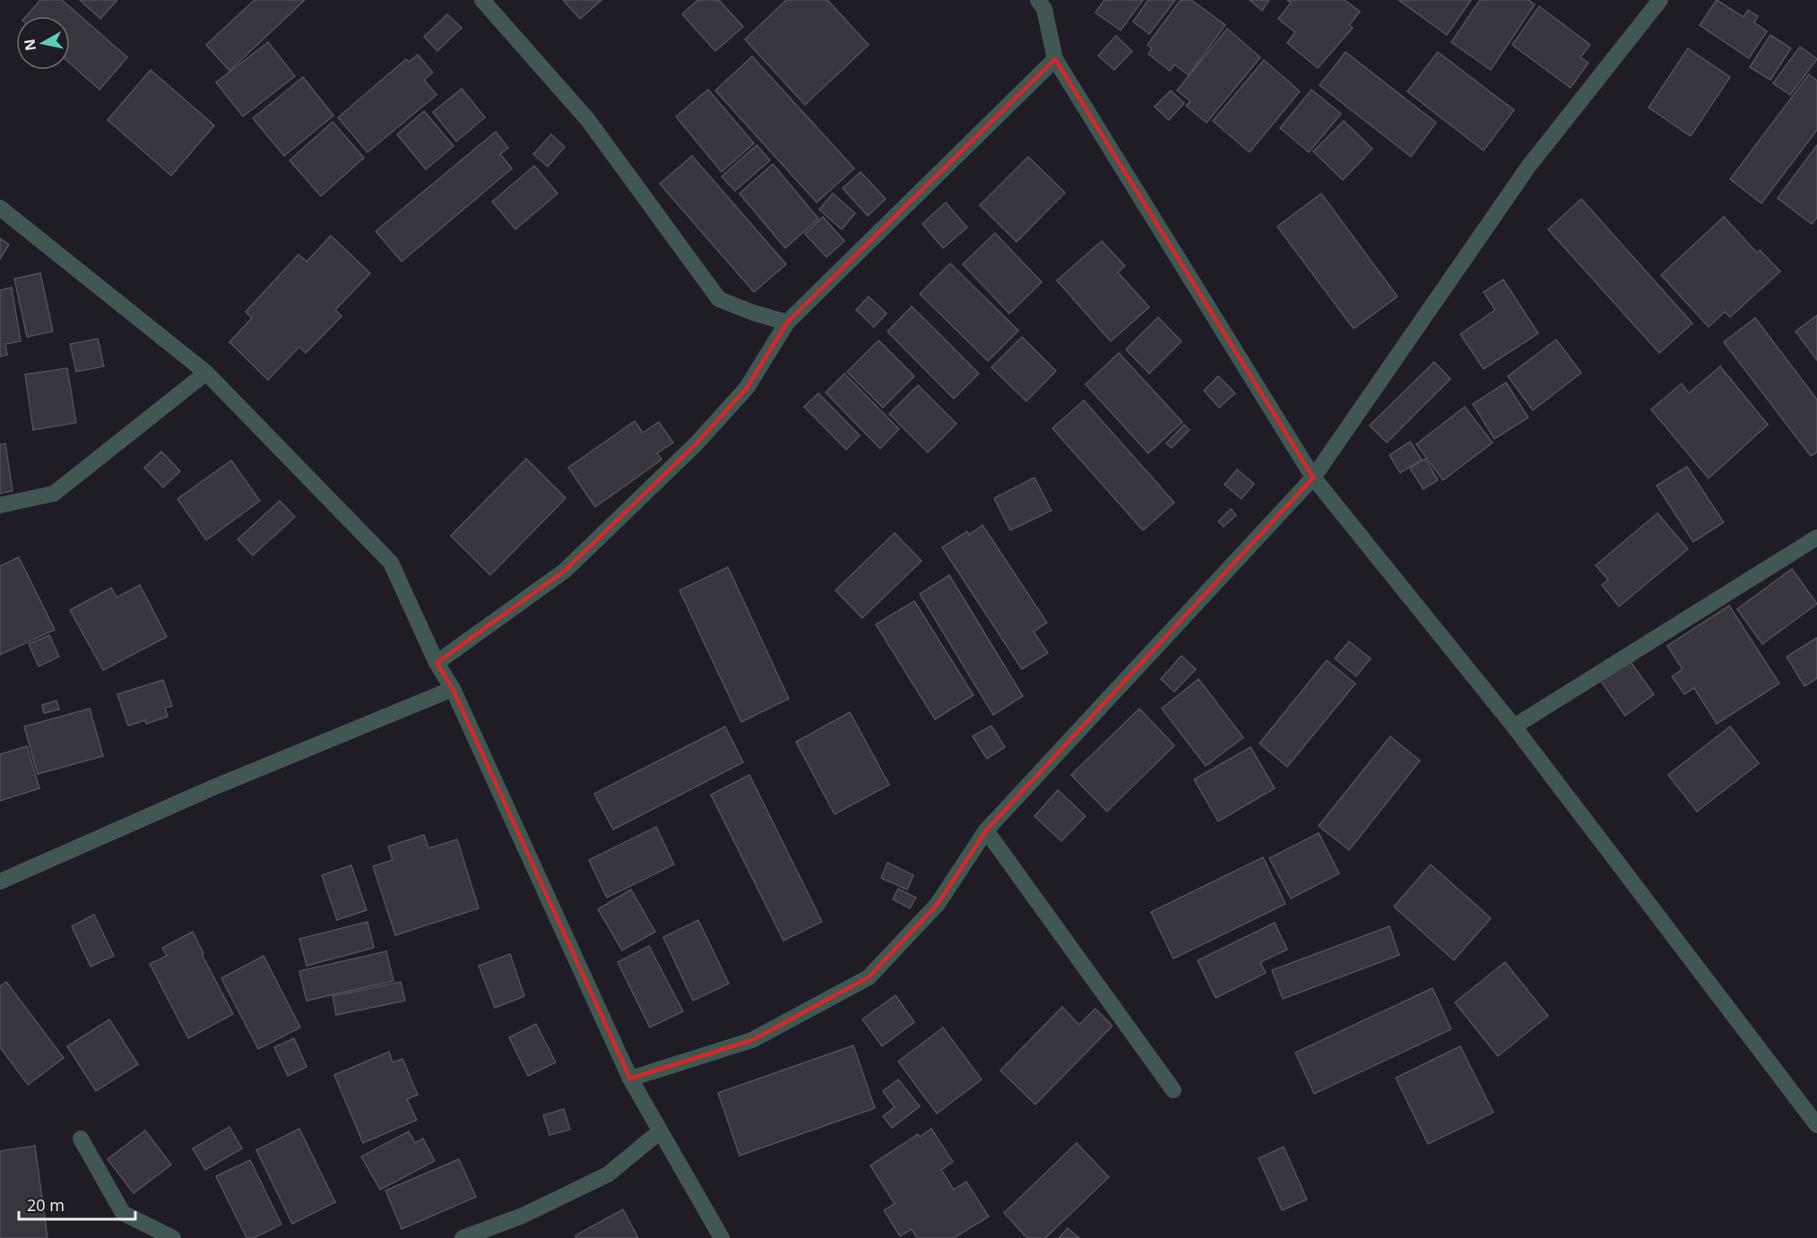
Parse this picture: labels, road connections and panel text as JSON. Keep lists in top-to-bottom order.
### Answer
{
  "scale_bar": "20 m",
  "north": "left"
}
